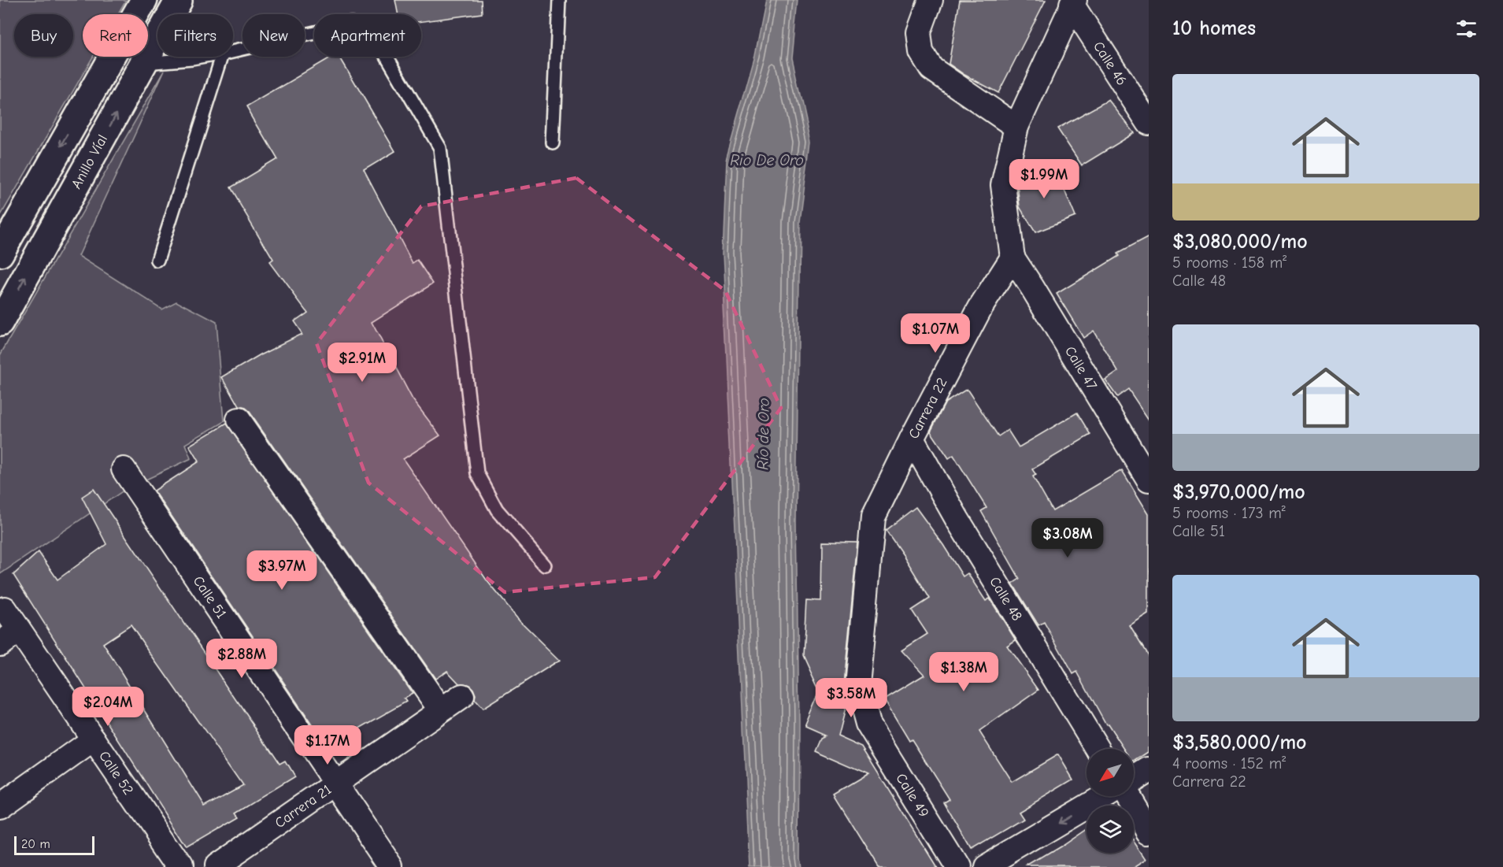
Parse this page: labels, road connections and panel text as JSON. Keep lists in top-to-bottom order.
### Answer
{
  "streets": {
    "highway": ["Anillo Víal"],
    "street": [
      "Calle 46",
      "Calle 47",
      "Carrera 22",
      "Calle 51",
      "Calle 48",
      "Calle 52",
      "Calle 49",
      "Carrera 21"
    ]
  },
  "crossings": [
    ["Calle 47", "Carrera 22"],
    ["Carrera 22", "Calle 48"],
    ["Carrera 22", "Calle 49"],
    ["Calle 51", "Carrera 21"]
  ],
  "water": ["Rio De Oro", "Río de Oro"],
  "scale_bar": "20 m",
  "north": "bottom left",
  "page": {
    "heading": "10 homes",
    "chip": [
      "Buy",
      "Rent",
      "Filters",
      "New",
      "Apartment"
    ],
    "list": [
      {
        "name": "$3,080,000/mo",
        "note": "5 rooms · 158 m² · Calle 48"
      },
      {
        "name": "$3,970,000/mo",
        "note": "5 rooms · 173 m² · Calle 51"
      },
      {
        "name": "$3,580,000/mo",
        "note": "4 rooms · 152 m² · Carrera 22"
      }
    ],
    "price": [
      "$1.99M",
      "$1.07M",
      "$2.91M",
      "$3.08M",
      "$3.97M",
      "$2.88M",
      "$1.38M",
      "$3.58M",
      "$2.04M",
      "$1.17M"
    ],
    "scale": "20 m"
  }
}
